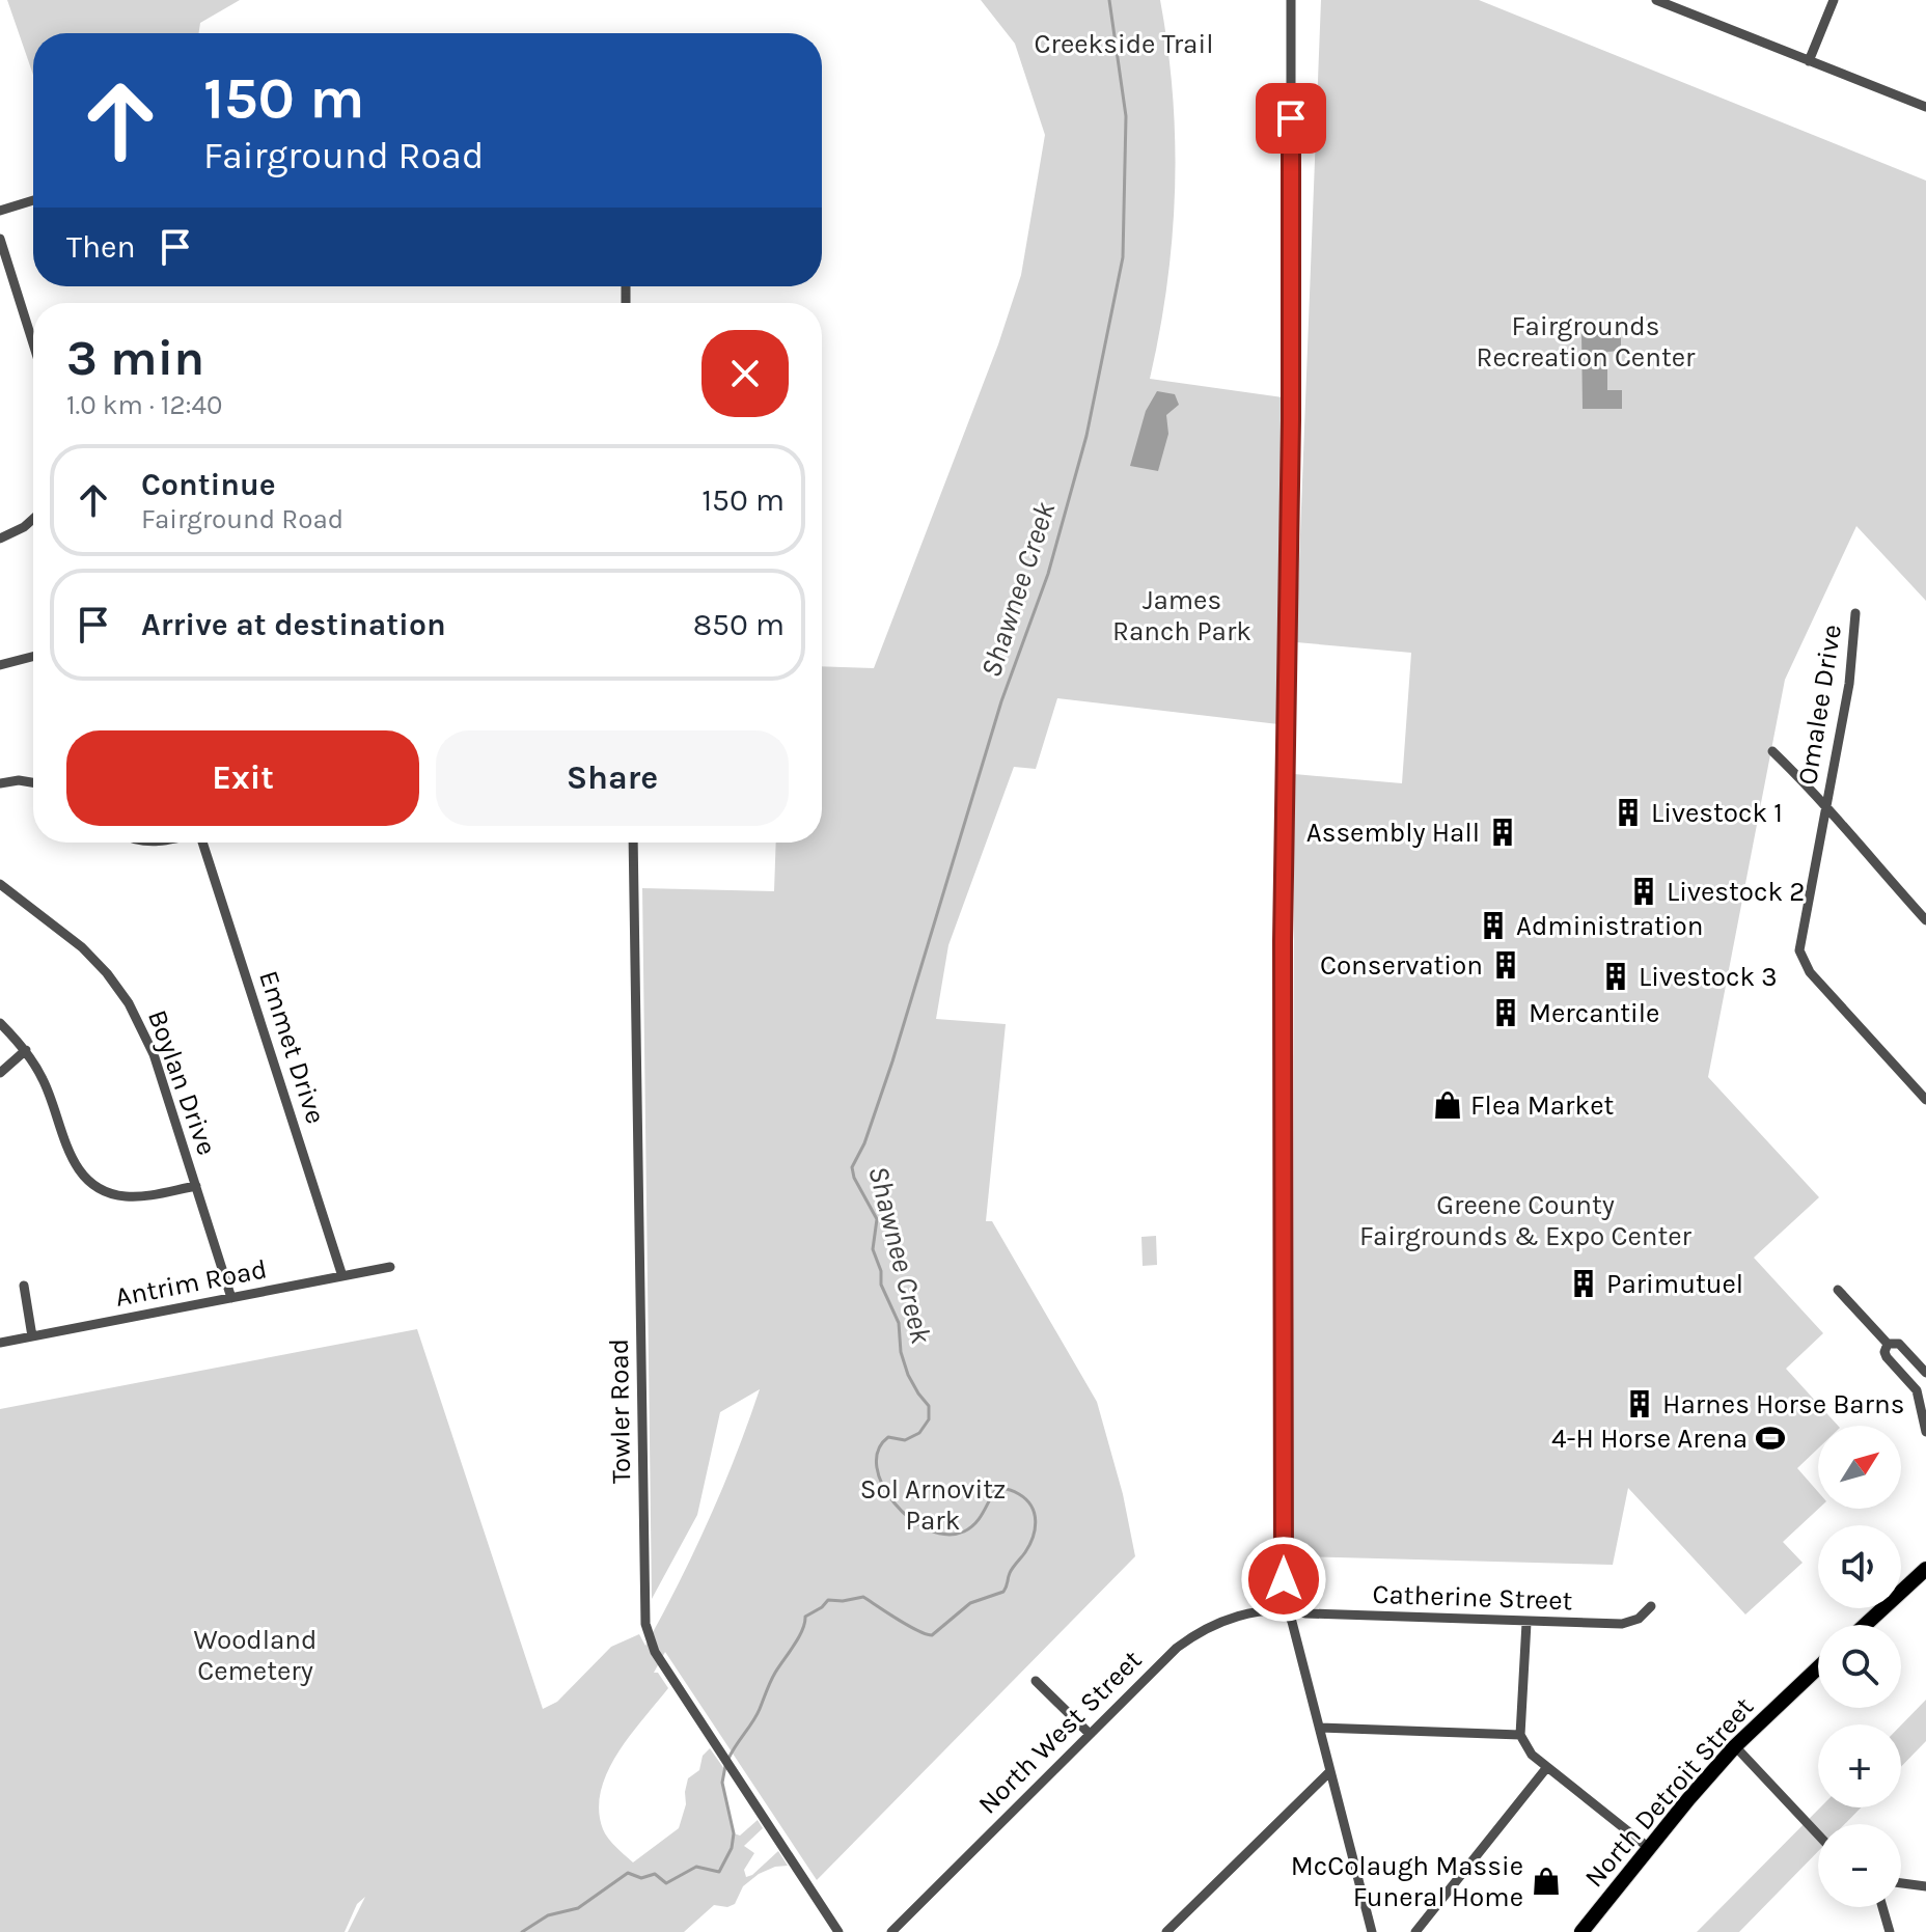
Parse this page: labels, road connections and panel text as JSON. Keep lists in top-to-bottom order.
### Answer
{
  "streets": {
    "highway": ["North Detroit Street"],
    "street": [
      "Omalee Drive",
      "Emmet Drive",
      "Boylan Drive",
      "Antrim Road",
      "Towler Road",
      "Catherine Street",
      "North West Street"
    ]
  },
  "crossings": [
    ["Emmet Drive", "Antrim Road"],
    ["Boylan Drive", "Antrim Road"],
    ["Catherine Street", "North West Street"]
  ],
  "water": ["Shawnee Creek"],
  "parks": [
    "Creekside Trail",
    "Fairgrounds Recreation Center",
    "James Ranch Park",
    "Greene County Fairgrounds & Expo Center",
    "Sol Arnovitz Park",
    "Woodland Cemetery"
  ],
  "places": {
    "building": [
      "Livestock 1",
      "Assembly Hall",
      "Livestock 2",
      "Administration",
      "Conservation",
      "Livestock 3",
      "Mercantile",
      "Parimutuel",
      "Harnes Horse Barns"
    ],
    "shop": ["Flea Market", "McColaugh Massie Funeral Home"],
    "sports": ["4-H Horse Arena"]
  },
  "north": "top right",
  "page": {
    "turn": ["150 m", "Fairground Road"],
    "then": "Then",
    "heading": ["3 min", "1.0 km · 12:40"],
    "list": [
      {
        "name": "Continue",
        "note": "Fairground Road",
        "value": "150 m"
      },
      {
        "name": "Arrive at destination",
        "value": "850 m"
      }
    ],
    "buttons": ["Exit", "Share"],
    "map_buttons": ["+", "−"]
  }
}
